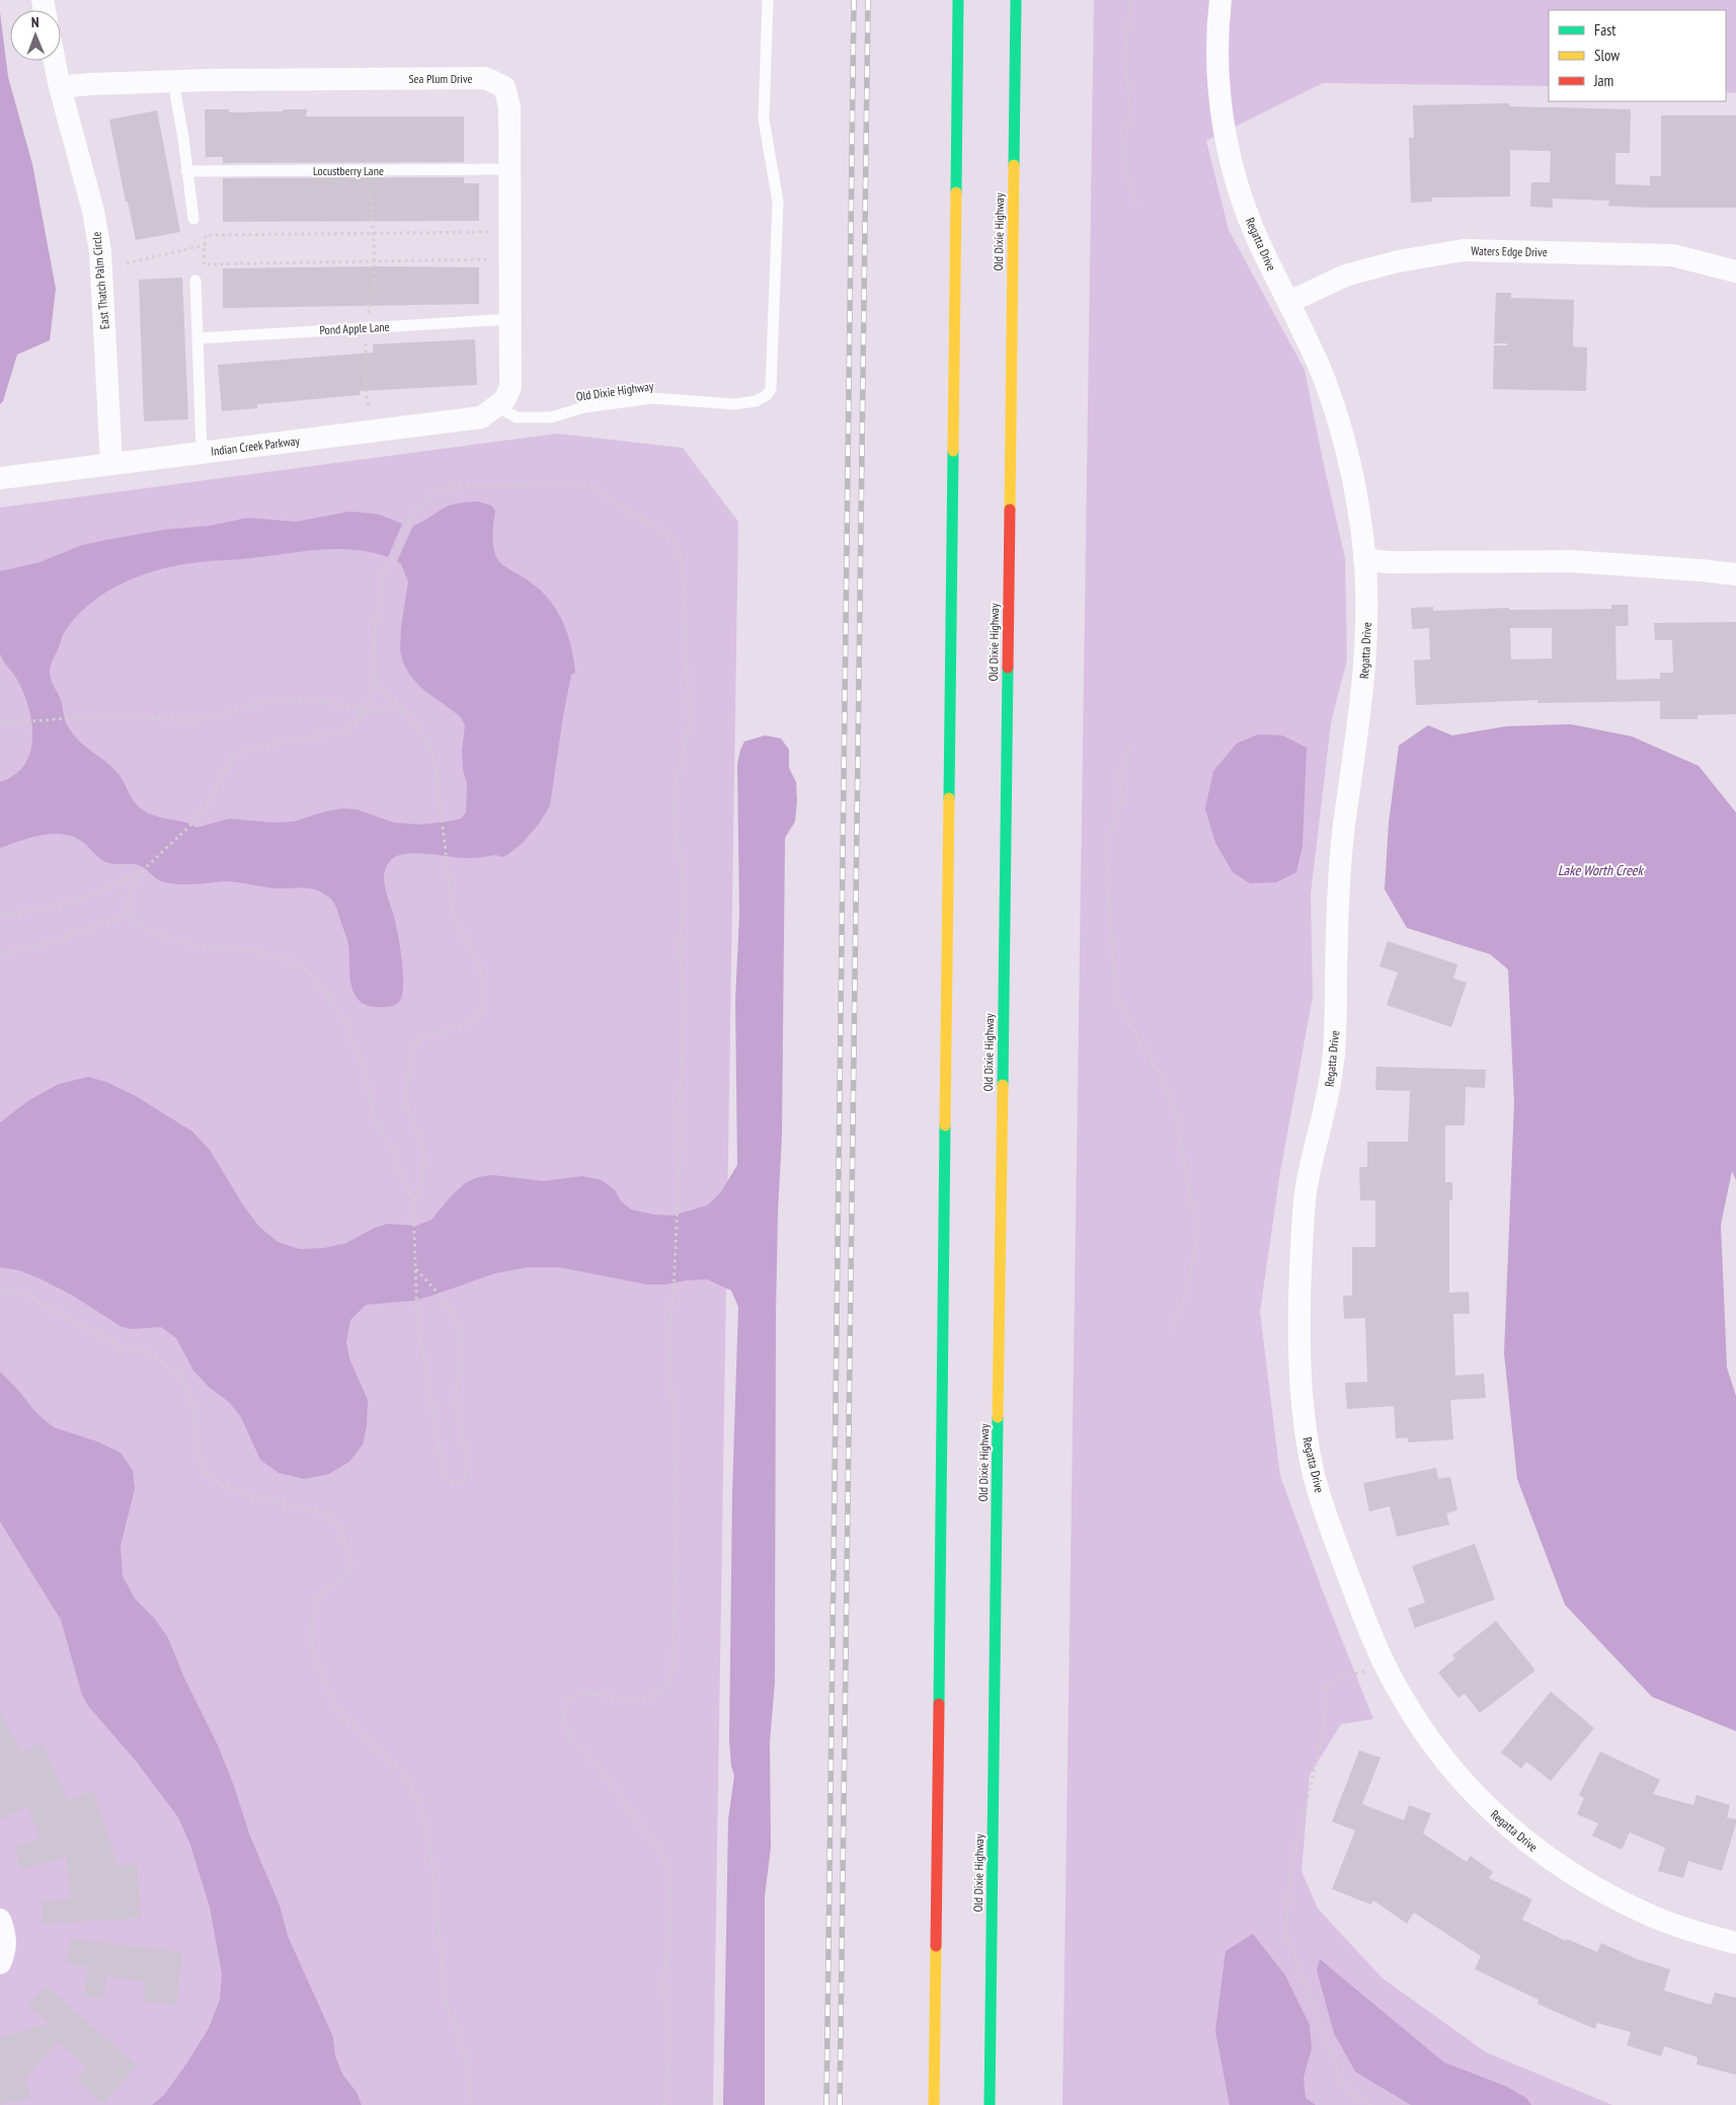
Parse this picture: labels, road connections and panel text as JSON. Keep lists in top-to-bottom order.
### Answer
{
  "streets": {
    "main road": ["Old Dixie Highway"],
    "street": [
      "Sea Plum Drive",
      "Regatta Drive",
      "Waters Edge Drive",
      "East Thatch Palm Circle",
      "Indian Creek Parkway"
    ],
    "lane": ["Locustberry Lane", "Pond Apple Lane"]
  },
  "crossings": [
    ["Sea Plum Drive", "Locustberry Lane"],
    ["Sea Plum Drive", "Old Dixie Highway"],
    ["Sea Plum Drive", "East Thatch Palm Circle"],
    ["Sea Plum Drive", "Pond Apple Lane"],
    ["Sea Plum Drive", "Indian Creek Parkway"],
    ["Old Dixie Highway", "Indian Creek Parkway"],
    ["Regatta Drive", "Waters Edge Drive"],
    ["East Thatch Palm Circle", "Indian Creek Parkway"]
  ],
  "water": ["Lake Worth Creek"],
  "legend": ["Fast", "Slow", "Jam"],
  "north": "top"
}
